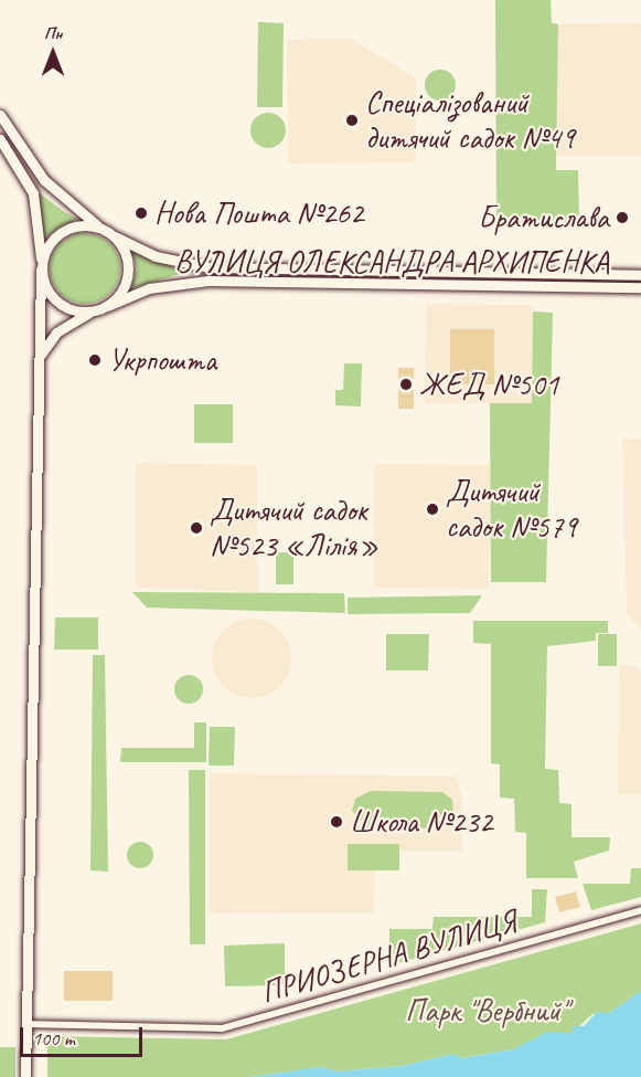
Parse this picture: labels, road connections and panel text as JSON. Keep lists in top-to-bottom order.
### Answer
{
  "streets": {
    "main road": ["ВУЛИЦЯ ОЛЕКСАНДРА АРХИПЕНКА"],
    "street": ["ПРИОЗЕРНА ВУЛИЦЯ"]
  },
  "parks": ["Парк \"Вербний\""],
  "places": [
    "Спеціалізований дитячий садок №49",
    "Нова Пошта №262",
    "Братислава",
    "Укрпошта",
    "ЖЕД №501",
    "Дитячий садок №579",
    "Дитячий садок №523 «Лілія»",
    "Школа №232"
  ],
  "scale_bar": "100 m",
  "north": "top"
}
